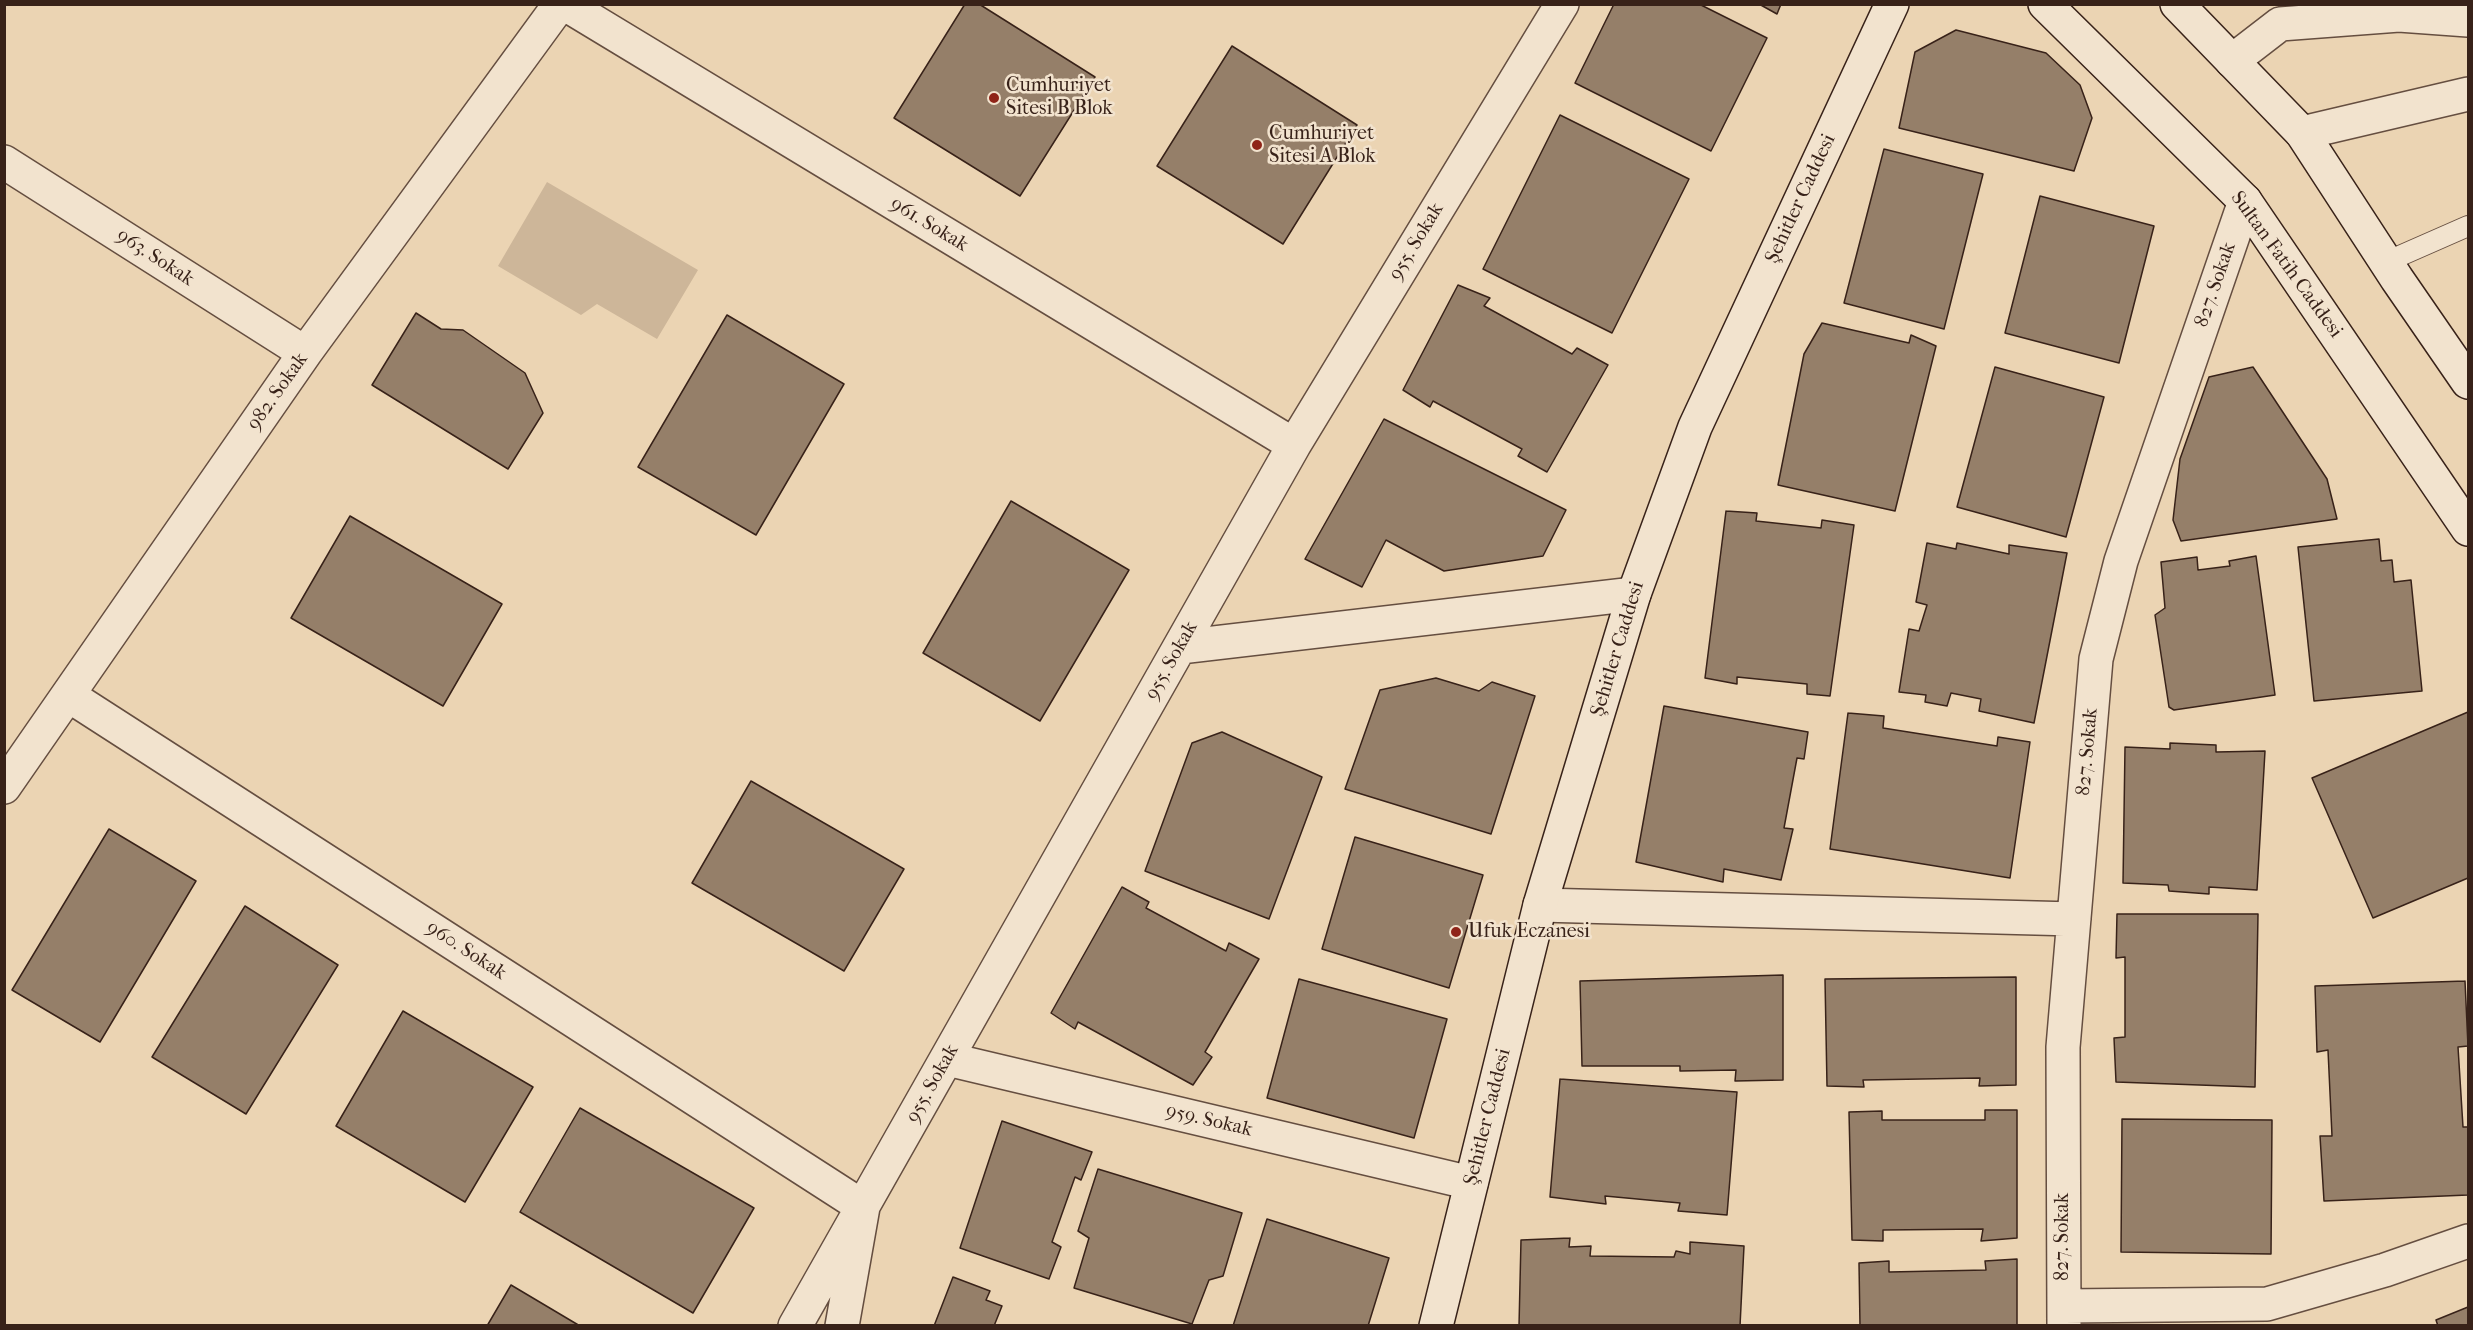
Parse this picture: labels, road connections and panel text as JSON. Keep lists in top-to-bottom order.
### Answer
{
  "streets": {
    "street": [
      "Şehitler Caddesi",
      "961. Sokak",
      "955. Sokak",
      "963. Sokak",
      "Sultan Fatih Caddesi",
      "827. Sokak",
      "982. Sokak",
      "960. Sokak",
      "959. Sokak"
    ]
  },
  "crossings": [
    ["Şehitler Caddesi", "959. Sokak"],
    ["961. Sokak", "955. Sokak"],
    ["955. Sokak", "960. Sokak"],
    ["955. Sokak", "959. Sokak"],
    ["963. Sokak", "982. Sokak"],
    ["Sultan Fatih Caddesi", "827. Sokak"],
    ["982. Sokak", "960. Sokak"]
  ],
  "places": ["Cumhuriyet Sitesi B Blok", "Cumhuriyet Sitesi A Blok", "Ufuk Eczanesi"]
}
